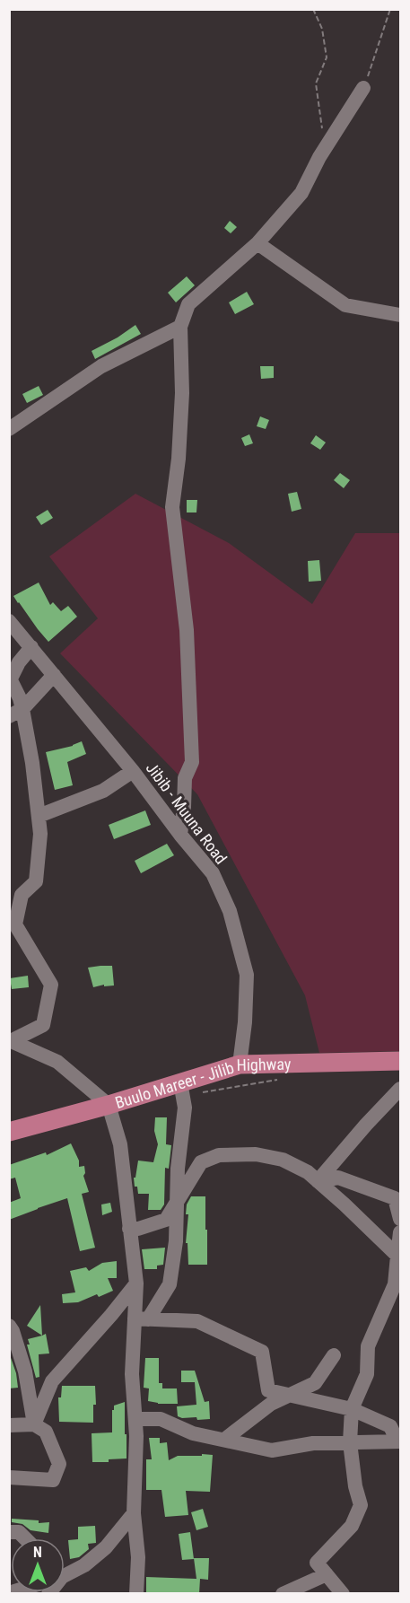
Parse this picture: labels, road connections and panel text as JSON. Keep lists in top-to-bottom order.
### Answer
{
  "streets": {
    "main road": ["Buulo Mareer - Jilib Highway"],
    "street": ["Jibib - Muuna Road"]
  },
  "crossings": [
    ["Jibib - Muuna Road", "Buulo Mareer - Jilib Highway"]
  ],
  "north": "top"
}
